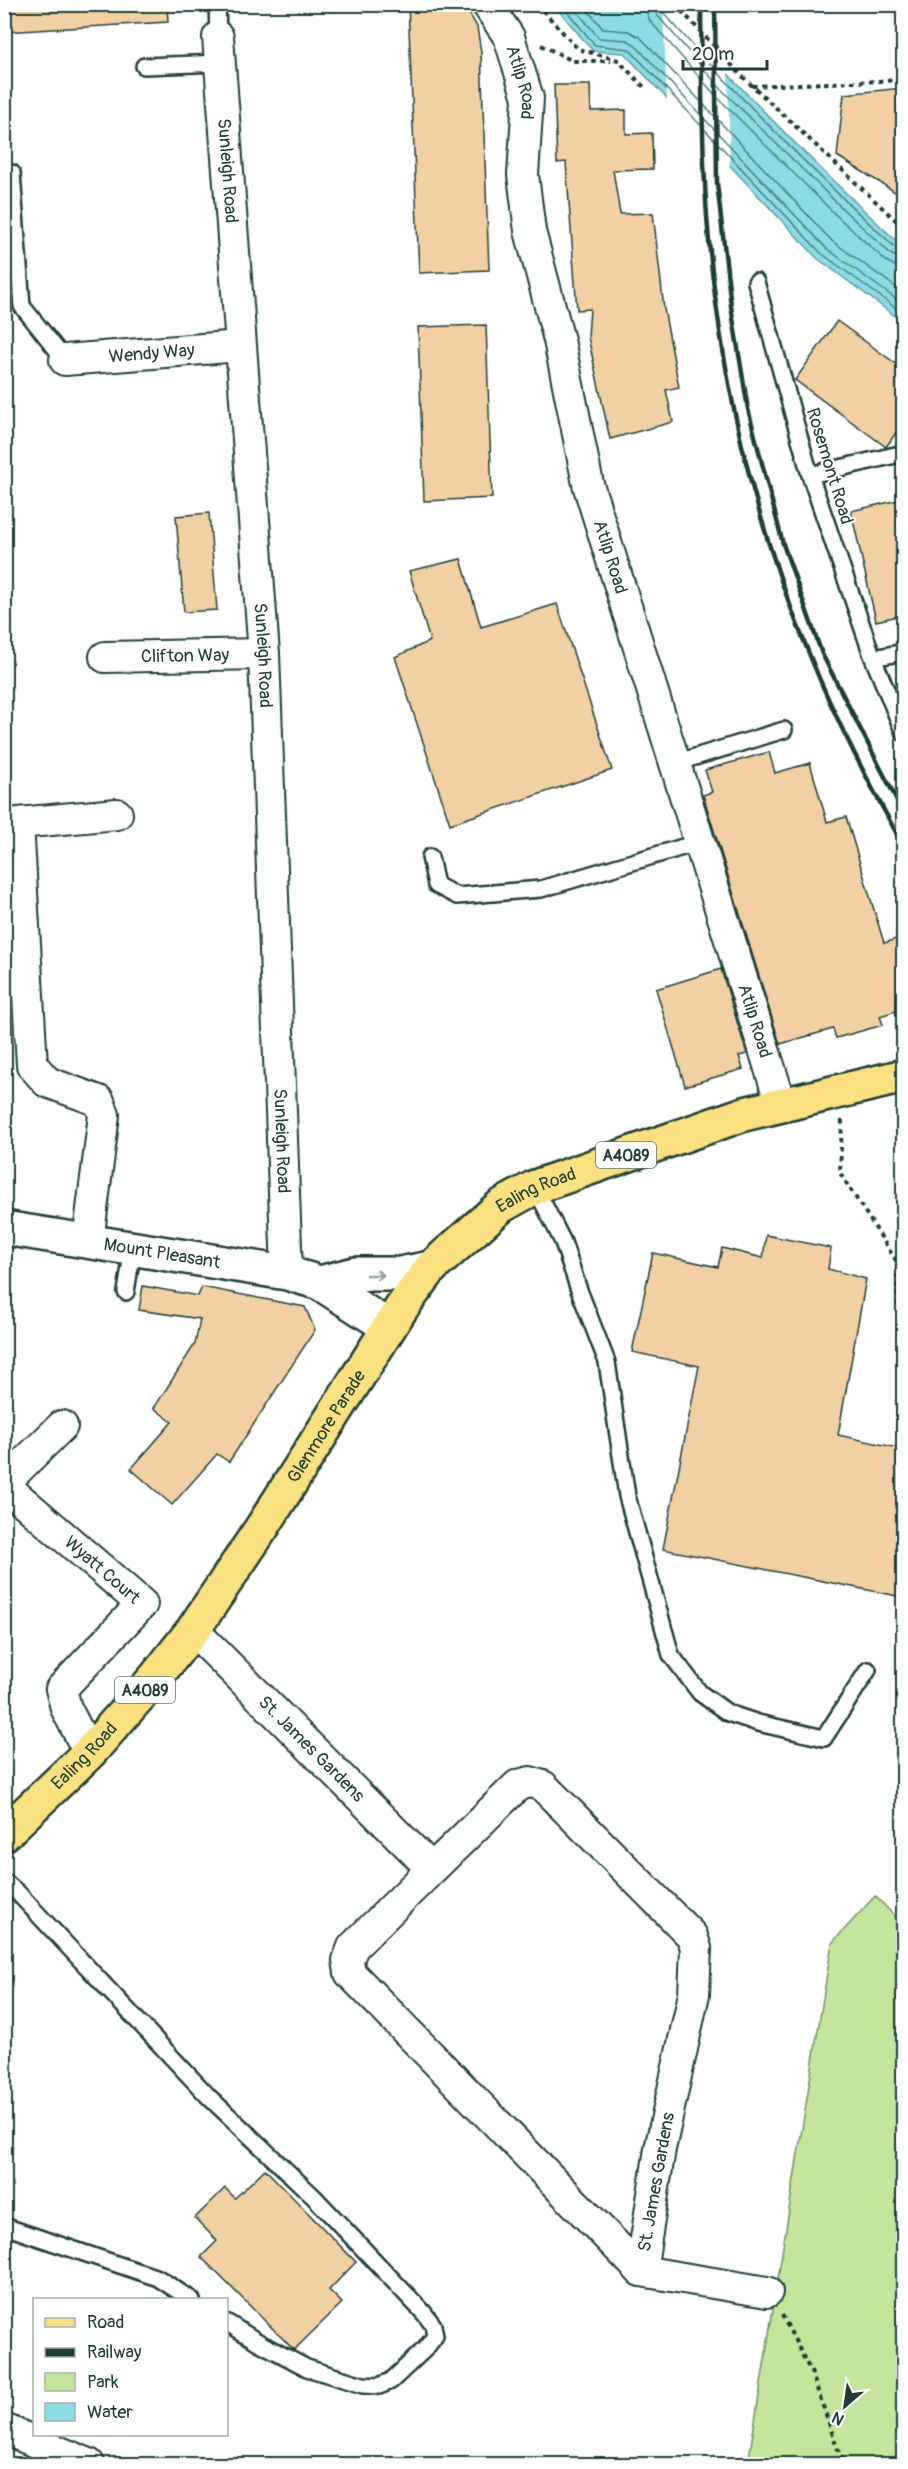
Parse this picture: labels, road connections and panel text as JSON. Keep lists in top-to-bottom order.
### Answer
{
  "streets": {
    "main road": ["A4089", "Ealing Road", "Glenmore Parade"],
    "street": [
      "Atlip Road",
      "Sunleigh Road",
      "Wendy Way",
      "Clifton Way",
      "Mount Pleasant",
      "Wyatt Court",
      "St. James Gardens"
    ],
    "lane": ["Rosemont Road"]
  },
  "crossings": [
    ["Atlip Road", "Ealing Road"],
    ["Sunleigh Road", "Wendy Way"],
    ["Sunleigh Road", "Clifton Way"],
    ["Sunleigh Road", "Mount Pleasant"],
    ["Ealing Road", "Mount Pleasant"],
    ["Ealing Road", "Glenmore Parade"],
    ["Ealing Road", "Wyatt Court"],
    ["Ealing Road", "St. James Gardens"],
    ["Mount Pleasant", "Glenmore Parade"]
  ],
  "legend": [
    "Road",
    "Railway",
    "Park",
    "Water"
  ],
  "scale_bar": "20 m",
  "north": "bottom left"
}
